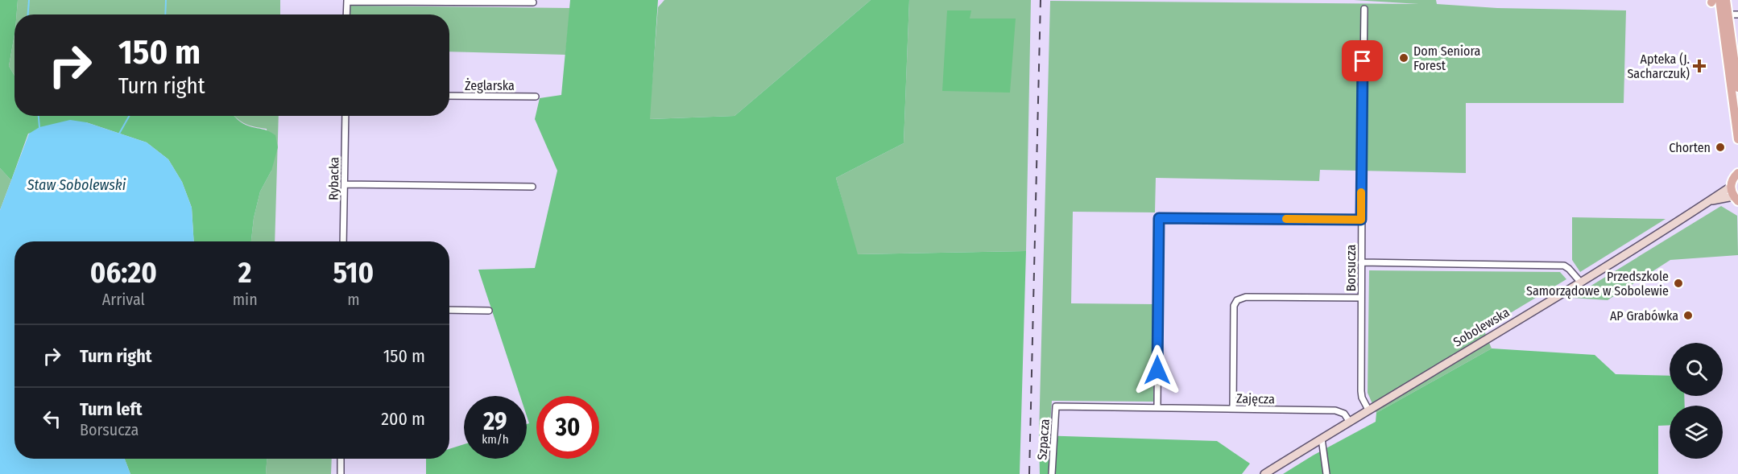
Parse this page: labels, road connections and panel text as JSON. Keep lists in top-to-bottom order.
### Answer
{
  "streets": {
    "street": [
      "Żeglarska",
      "Rybacka",
      "Borsucza",
      "Sobolewska",
      "Zajęcza",
      "Szpacza"
    ]
  },
  "crossings": [
    ["Borsucza", "Sobolewska"],
    ["Sobolewska", "Zajęcza"],
    ["Zajęcza", "Szpacza"]
  ],
  "water": ["Staw Sobolewski"],
  "places": {
    "other": [
      "Dom Seniora Forest",
      "Chorten",
      "Przedszkole Samorządowe w Sobolewie",
      "AP Grabówka"
    ],
    "health": ["Apteka (J. Sacharczuk)"]
  },
  "page": {
    "turn": ["150 m", "Turn right"],
    "eta": [
      "06:20",
      "Arrival",
      "2",
      "min",
      "510",
      "m"
    ],
    "list": [
      {
        "name": "Turn right",
        "value": "150 m"
      },
      {
        "name": "Turn left",
        "note": "Borsucza",
        "value": "200 m"
      }
    ],
    "speed": "29 km/h",
    "limit": "30"
  }
}
